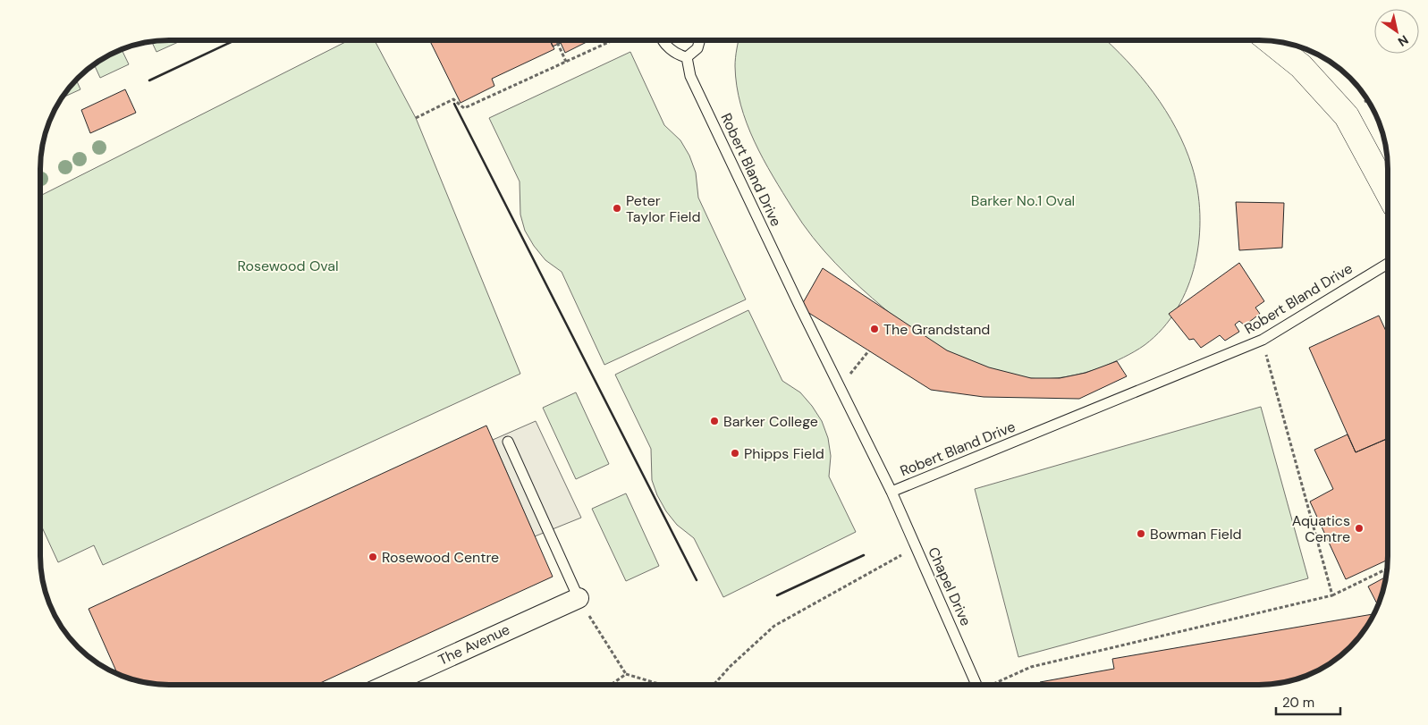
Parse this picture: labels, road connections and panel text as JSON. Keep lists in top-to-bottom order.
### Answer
{
  "streets": {
    "street": ["The Avenue"],
    "lane": ["Robert Bland Drive", "Chapel Drive"]
  },
  "crossings": [
    ["Robert Bland Drive", "Chapel Drive"]
  ],
  "parks": ["Barker No.1 Oval", "Rosewood Oval"],
  "places": [
    "Peter Taylor Field",
    "The Grandstand",
    "Barker College",
    "Phipps Field",
    "Aquatics Centre",
    "Bowman Field",
    "Rosewood Centre"
  ],
  "scale_bar": "20 m",
  "north": "bottom right"
}
